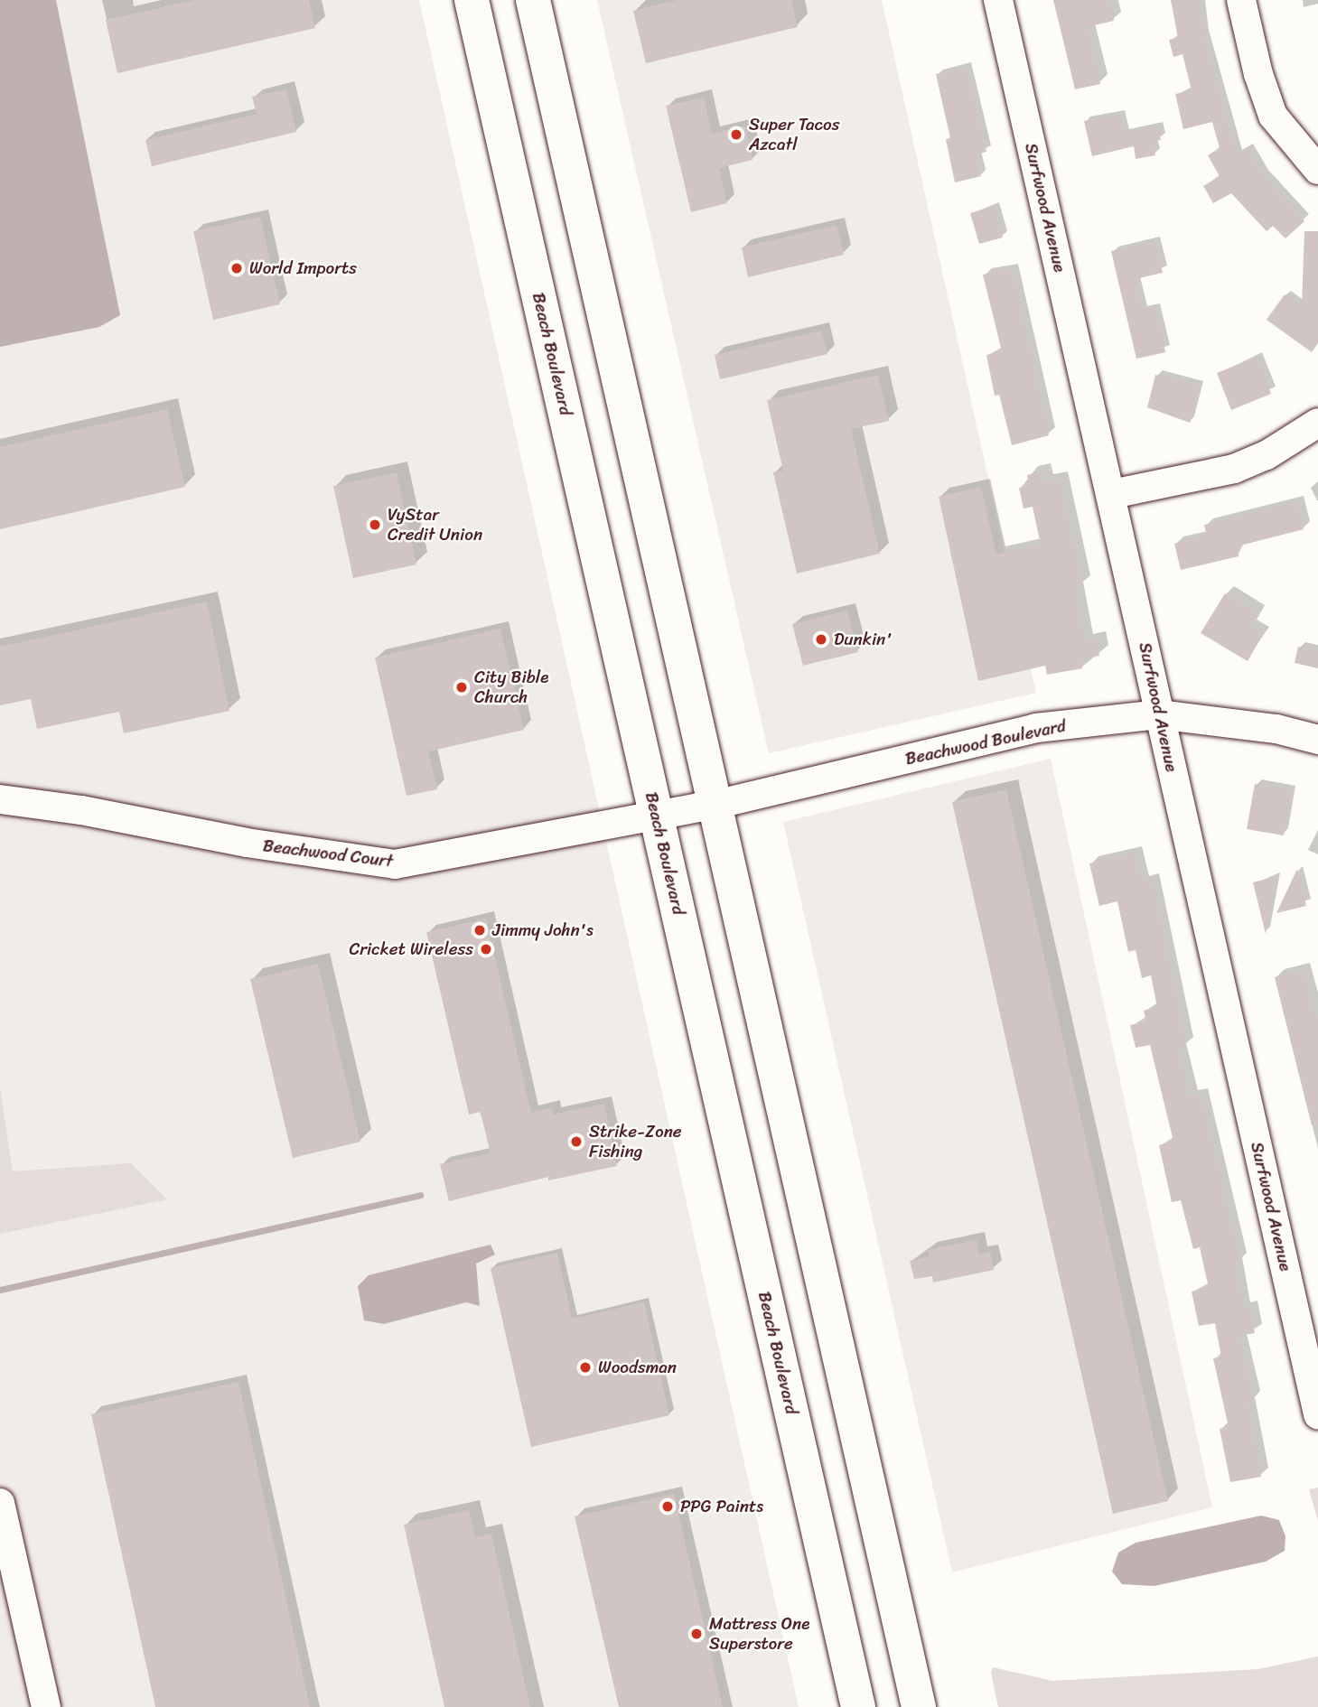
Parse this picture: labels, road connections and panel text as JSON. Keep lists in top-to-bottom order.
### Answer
{
  "streets": {
    "highway": ["Beach Boulevard"],
    "street": ["Surfwood Avenue", "Beachwood Boulevard", "Beachwood Court"]
  },
  "crossings": [
    ["Surfwood Avenue", "Beachwood Boulevard"],
    ["Beach Boulevard", "Beachwood Boulevard"],
    ["Beach Boulevard", "Beachwood Court"],
    ["Beachwood Boulevard", "Beachwood Court"]
  ],
  "places": [
    "Super Tacos Azcatl",
    "World Imports",
    "VyStar Credit Union",
    "Dunkin'",
    "City Bible Church",
    "Jimmy John's",
    "Cricket Wireless",
    "Strike-Zone Fishing",
    "Woodsman",
    "PPG Paints",
    "Mattress One Superstore"
  ]
}
